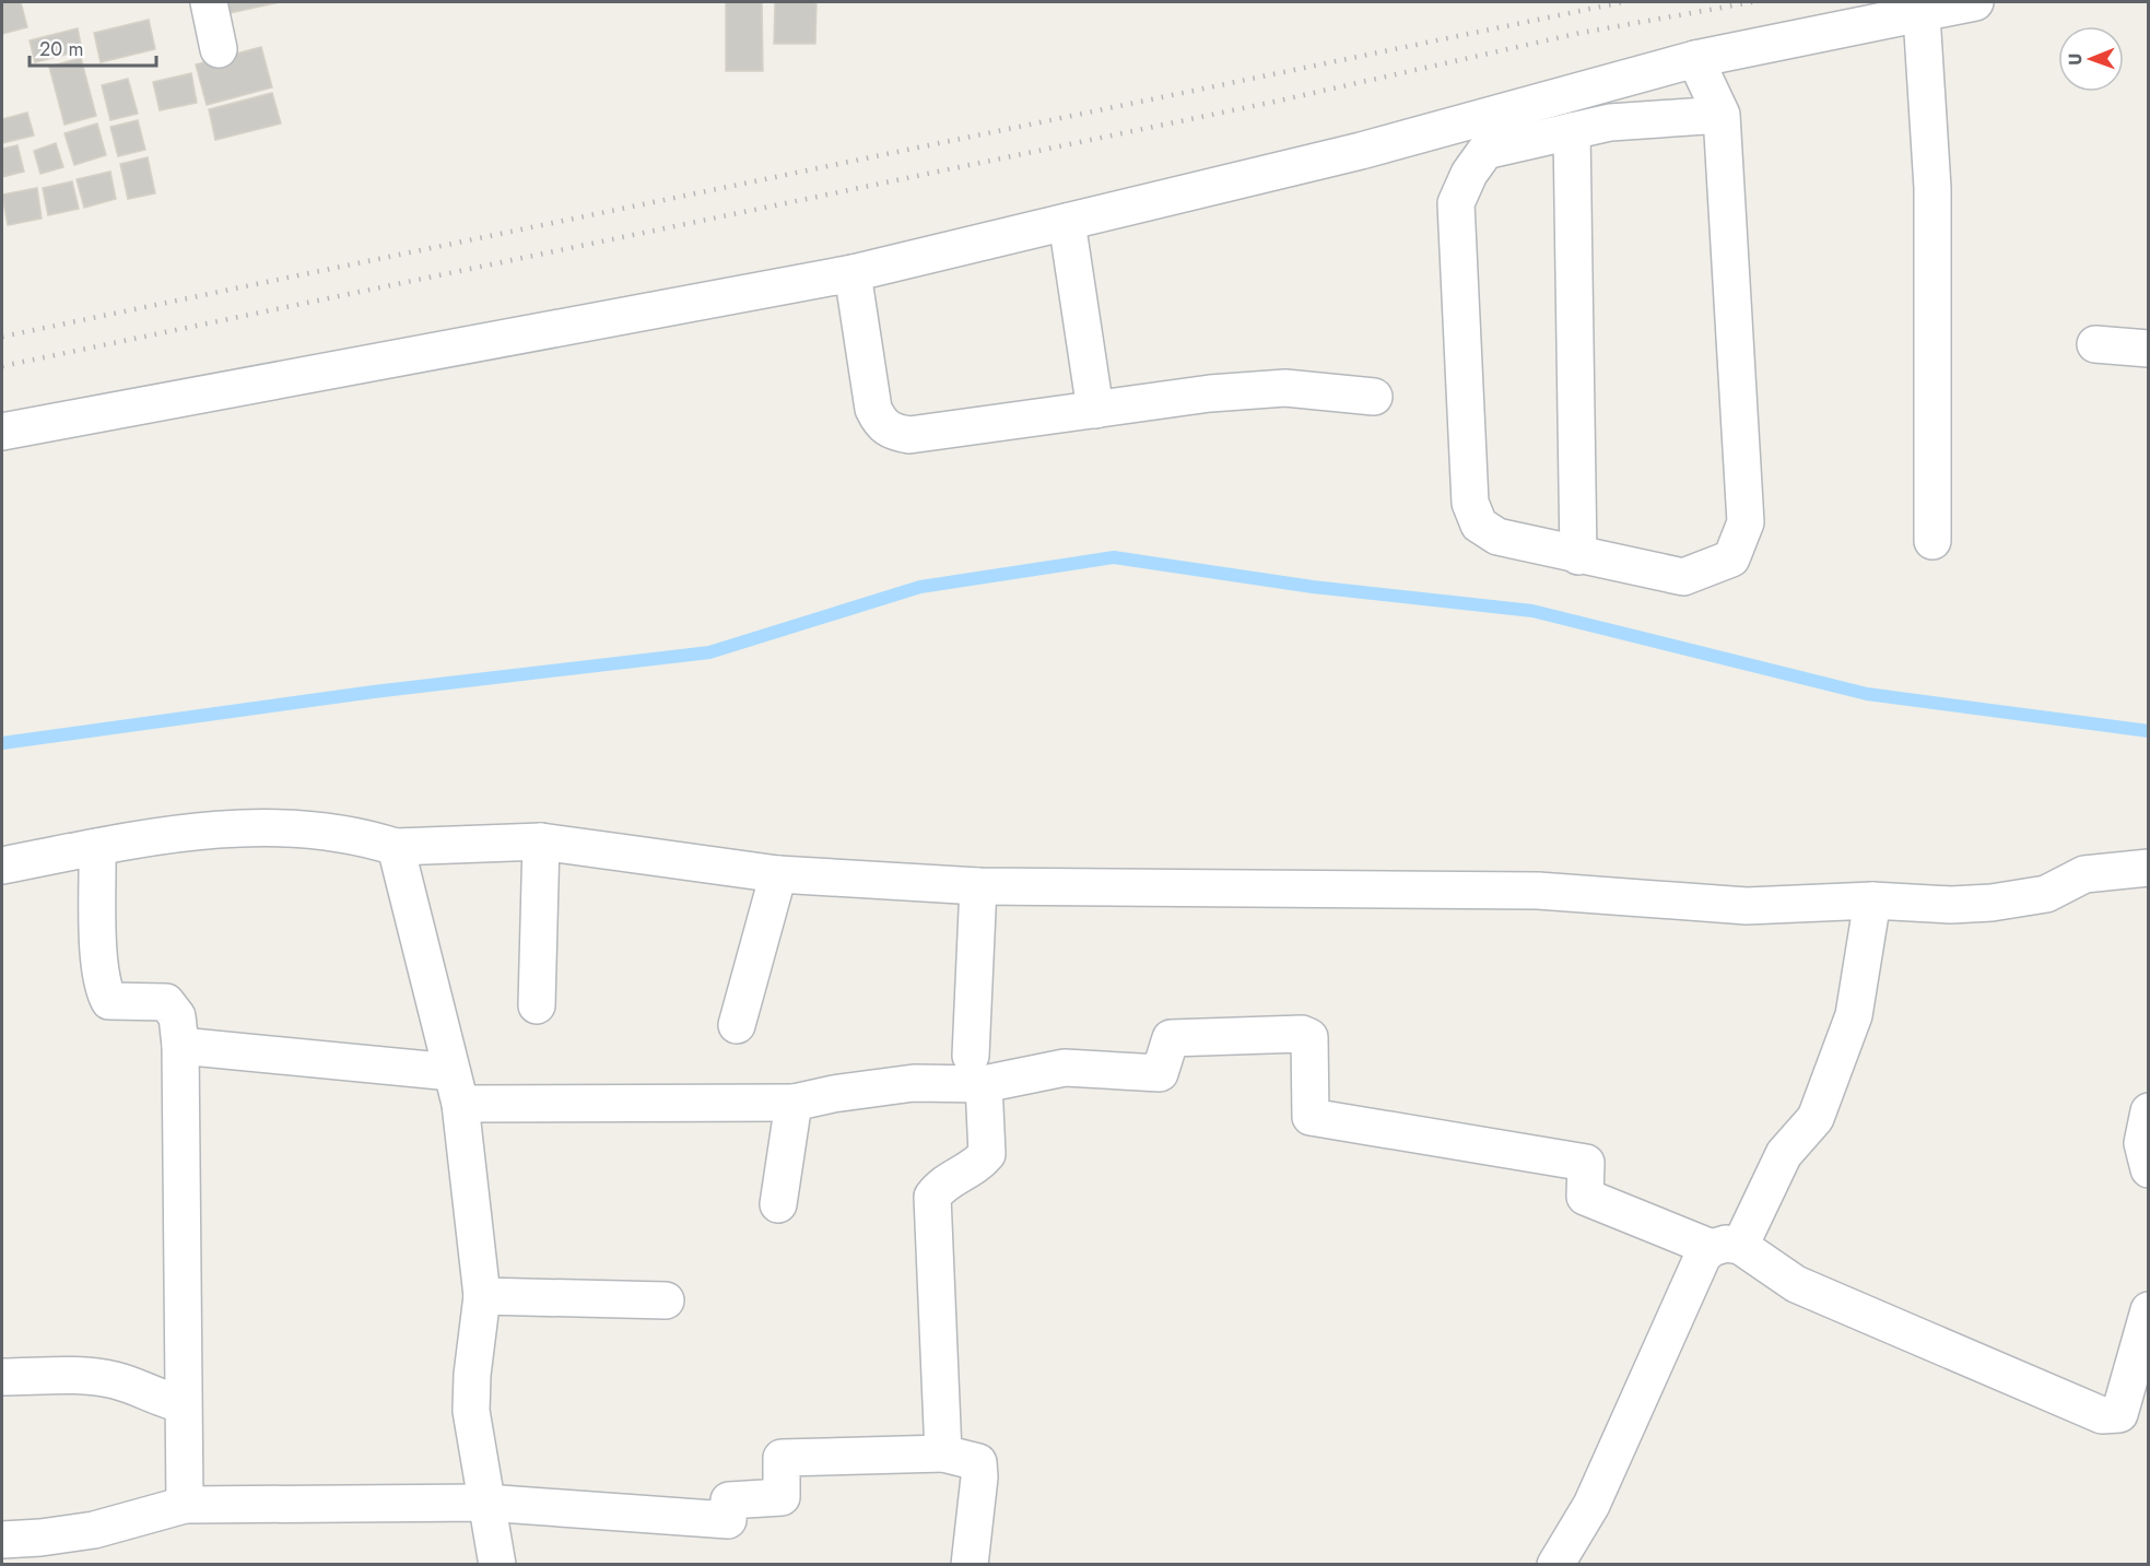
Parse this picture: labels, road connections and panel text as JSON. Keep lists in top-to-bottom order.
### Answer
{
  "scale_bar": "20 m",
  "north": "left"
}
